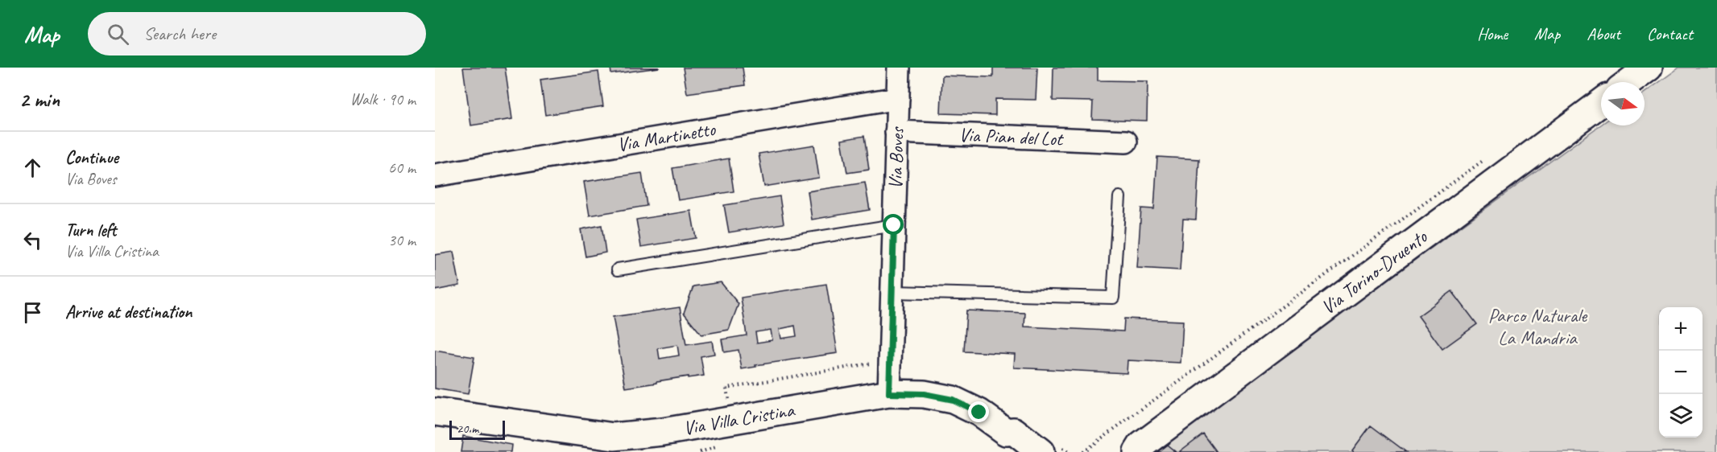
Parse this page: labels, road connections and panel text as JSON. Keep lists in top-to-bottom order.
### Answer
{
  "streets": {
    "street": [
      "Via Martinetto",
      "Via Pian del Lot",
      "Via Boves",
      "Via Torino-Druento",
      "Via Villa Cristina"
    ]
  },
  "crossings": [
    ["Via Martinetto", "Via Boves"],
    ["Via Pian del Lot", "Via Boves"],
    ["Via Boves", "Via Villa Cristina"]
  ],
  "parks": ["Parco Naturale La Mandria"],
  "scale_bar": "20 m",
  "north": "right",
  "page": {
    "header": "Map",
    "search": "Search here",
    "nav": [
      "Home",
      "Map",
      "About",
      "Contact"
    ],
    "heading": ["2 min", "Walk · 90 m"],
    "list": [
      ["Continue", "Via Boves", "60 m"],
      ["Turn left", "Via Villa Cristina", "30 m"],
      "Arrive at destination"
    ],
    "map_buttons": ["+", "−"],
    "scale": "20 m"
  }
}
